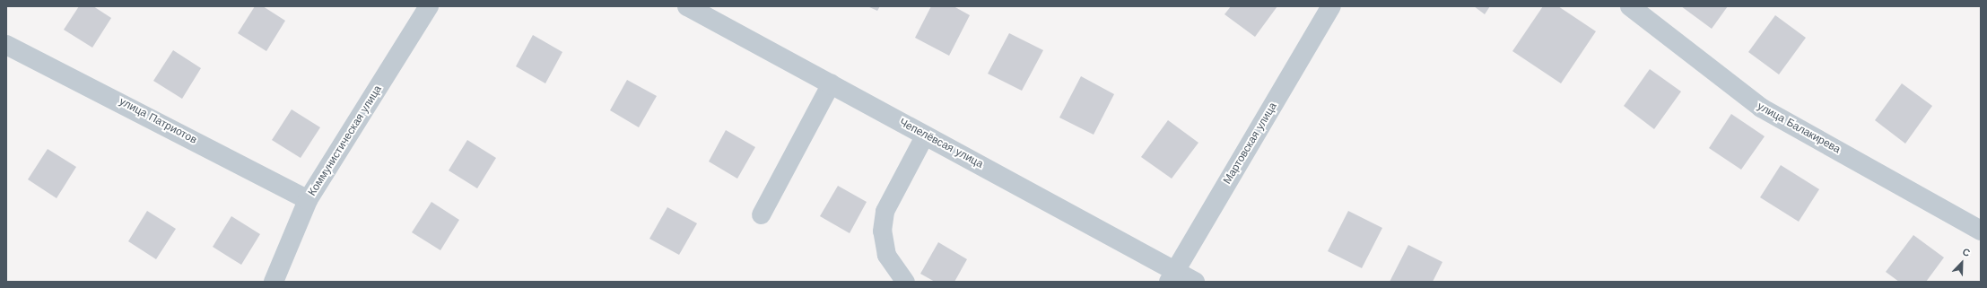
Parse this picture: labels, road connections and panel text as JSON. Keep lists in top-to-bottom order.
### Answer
{
  "streets": {
    "street": [
      "улица Патриотов",
      "улица Балакирева",
      "Коммунистическая улица",
      "Чепелёвсая улица",
      "Мартовская улица"
    ]
  },
  "crossings": [
    ["улица Патриотов", "Коммунистическая улица"],
    ["Чепелёвсая улица", "Мартовская улица"]
  ],
  "north": "top right"
}
